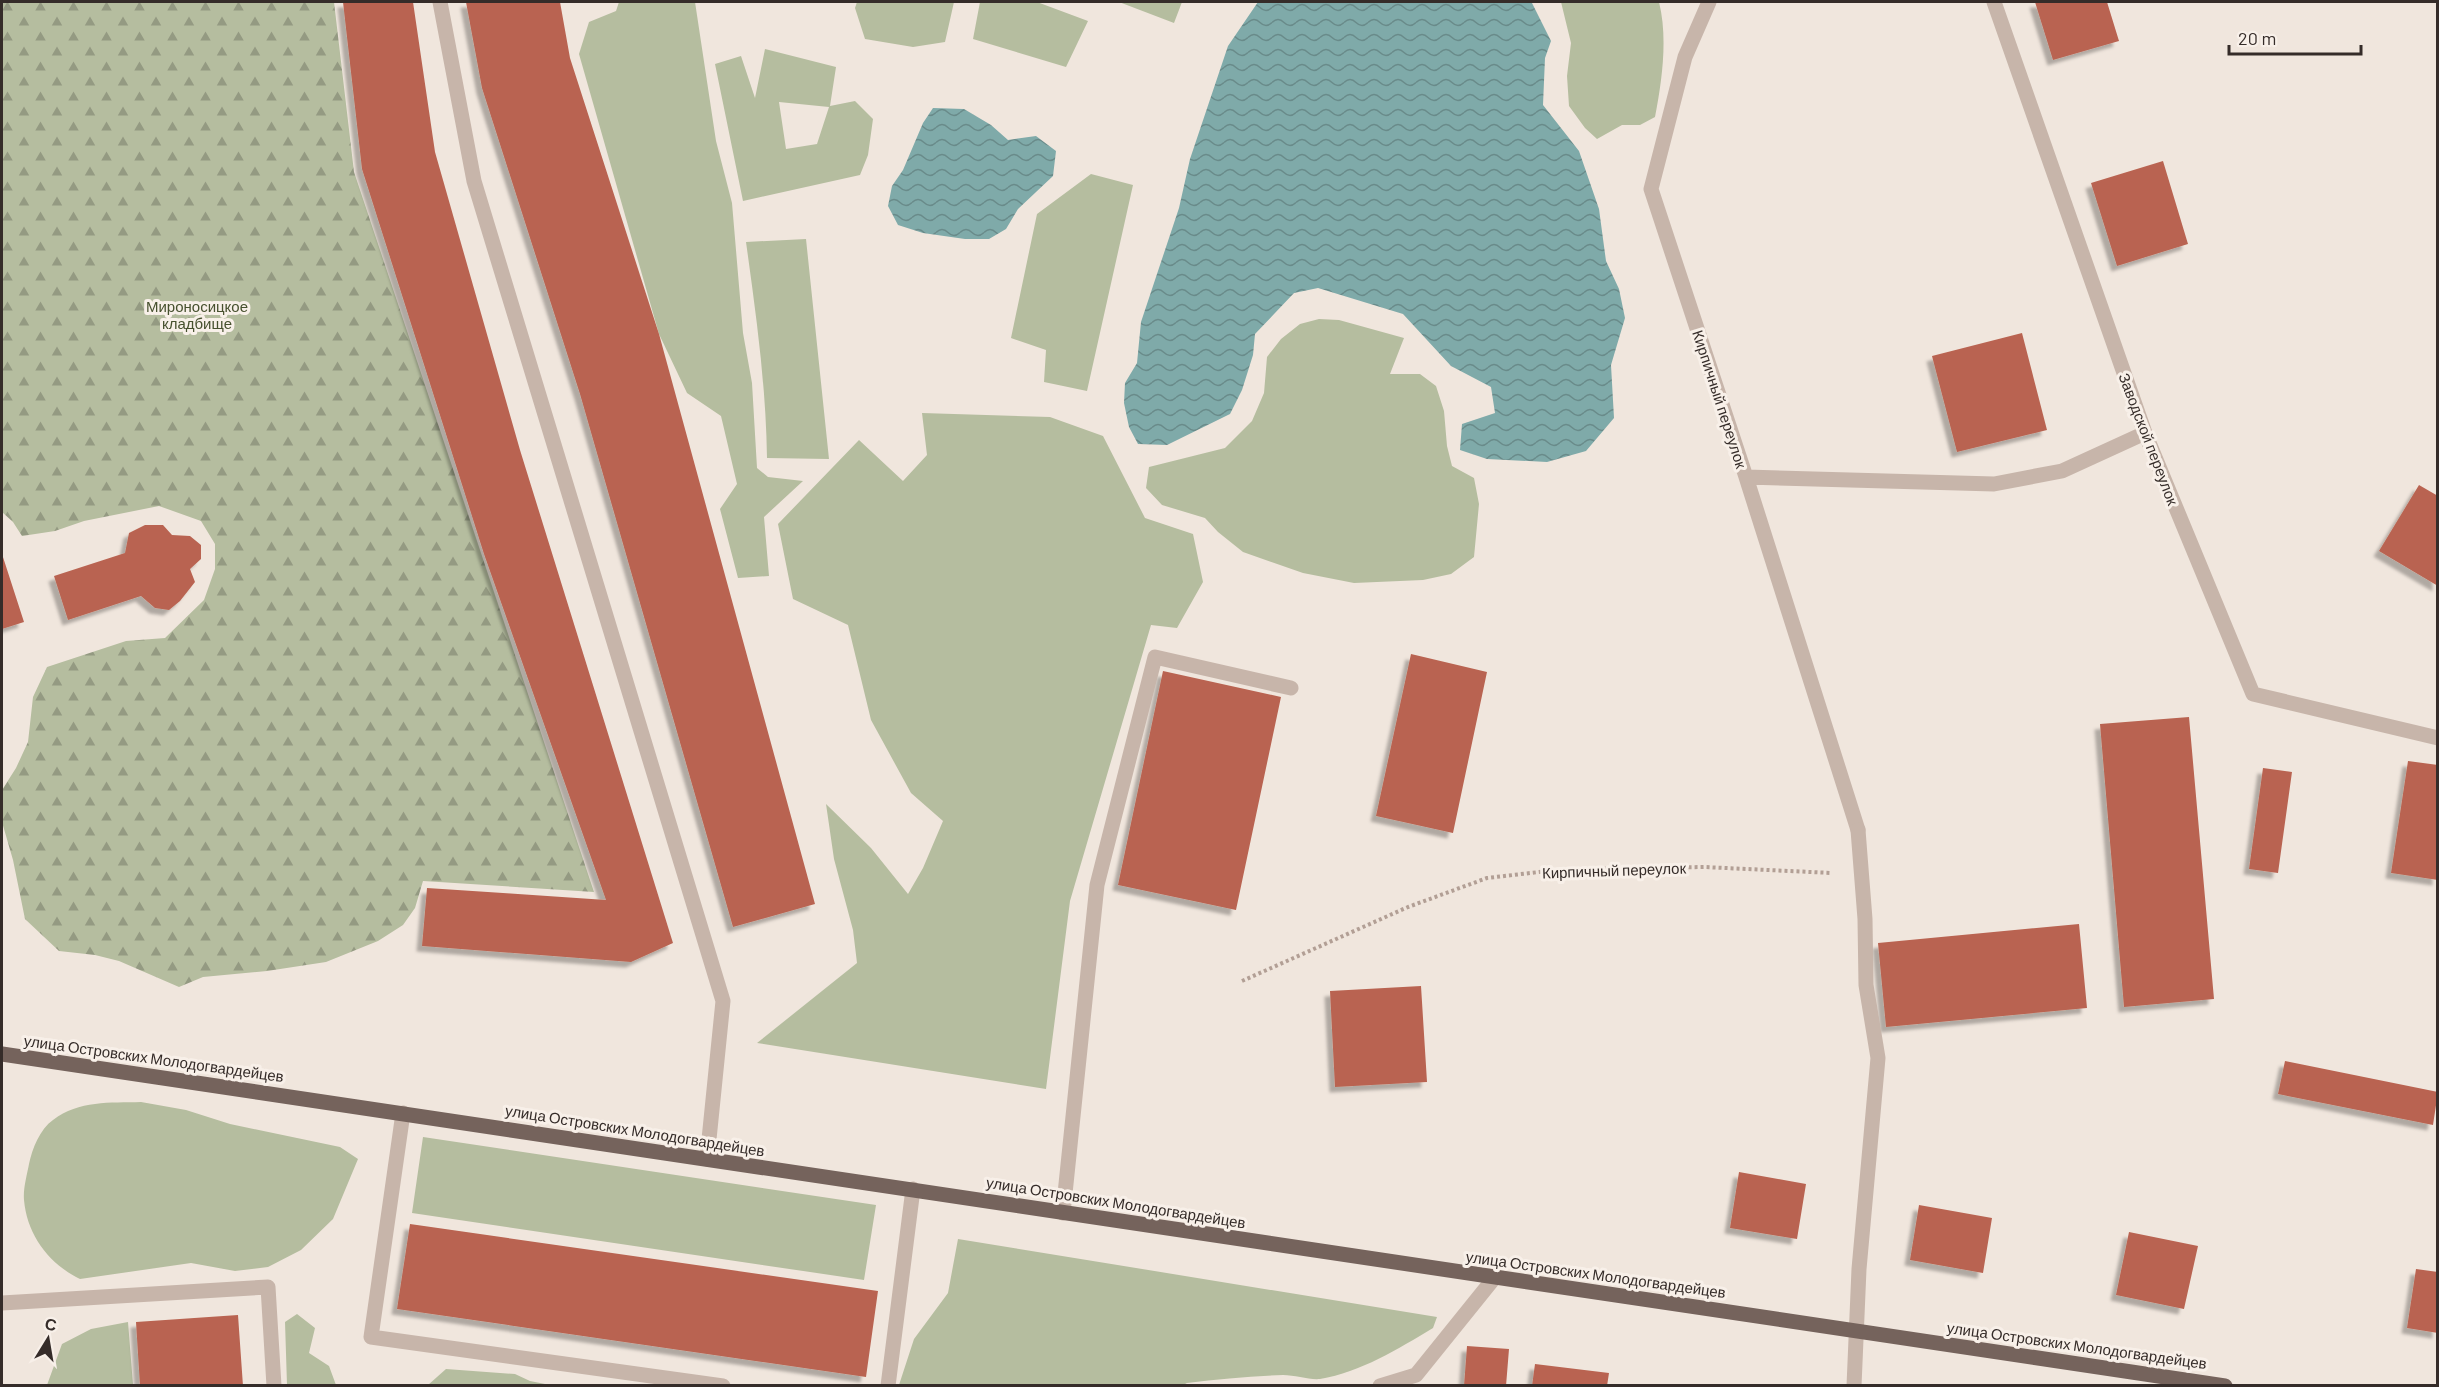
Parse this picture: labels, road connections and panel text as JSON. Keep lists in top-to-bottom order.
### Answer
{
  "streets": {
    "main road": ["улица Островских Молодогвардейцев"],
    "street": ["Кирпичный переулок", "Заводской переулок"]
  },
  "crossings": [
    ["Кирпичный переулок", "Заводской переулок"]
  ],
  "parks": ["Мироносицкое кладбище"],
  "scale_bar": "20 m",
  "north": "top"
}
